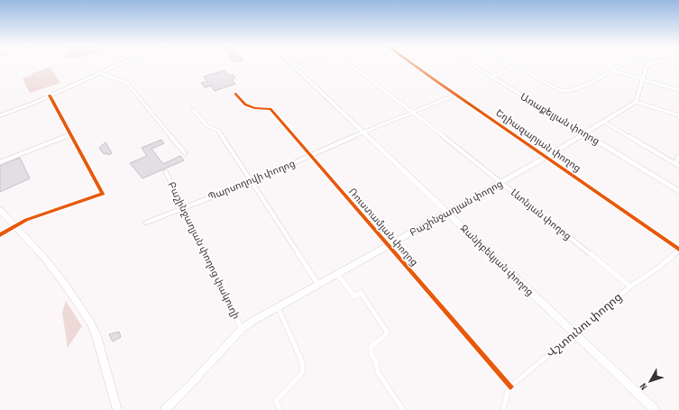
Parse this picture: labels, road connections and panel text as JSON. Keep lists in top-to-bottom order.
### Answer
{
  "streets": {
    "main road": ["Առաքելյան փողոց", "Բաշինջաղյան փողոց", "Ջանիբեկյան փողոց"],
    "street": [
      "Եղիազարյան փողոց",
      "Պարսողովի փողոց",
      "Լևոնյան փողոց",
      "Ռուստամյան փողոց",
      "Բաշինջաղյան փողոց փակուղի",
      "Վշտունու փողոց"
    ]
  },
  "crossings": [
    ["Առաքելյան փողոց", "Բաշինջաղյան փողոց"],
    ["Եղիազարյան փողոց", "Պարսողովի փողոց"],
    ["Եղիազարյան փողոց", "Բաշինջաղյան փողոց"],
    ["Եղիազարյան փողոց", "Վշտունու փողոց"],
    ["Պարսողովի փողոց", "Լևոնյան փողոց"],
    ["Պարսողովի փողոց", "Ռուստամյան փողոց"],
    ["Պարսողովի փողոց", "Բաշինջաղյան փողոց փակուղի"],
    ["Պարսողովի փողոց", "Ջանիբեկյան փողոց"],
    ["Բաշինջաղյան փողոց", "Լևոնյան փողոց"],
    ["Բաշինջաղյան փողոց", "Ռուստամյան փողոց"],
    ["Բաշինջաղյան փողոց", "Բաշինջաղյան փողոց փակուղի"],
    ["Բաշինջաղյան փողոց", "Ջանիբեկյան փողոց"],
    ["Լևոնյան փողոց", "Վշտունու փողոց"],
    ["Ռուստամյան փողոց", "Վշտունու փողոց"],
    ["Ջանիբեկյան փողոց", "Վշտունու փողոց"]
  ],
  "north": "bottom left"
}
